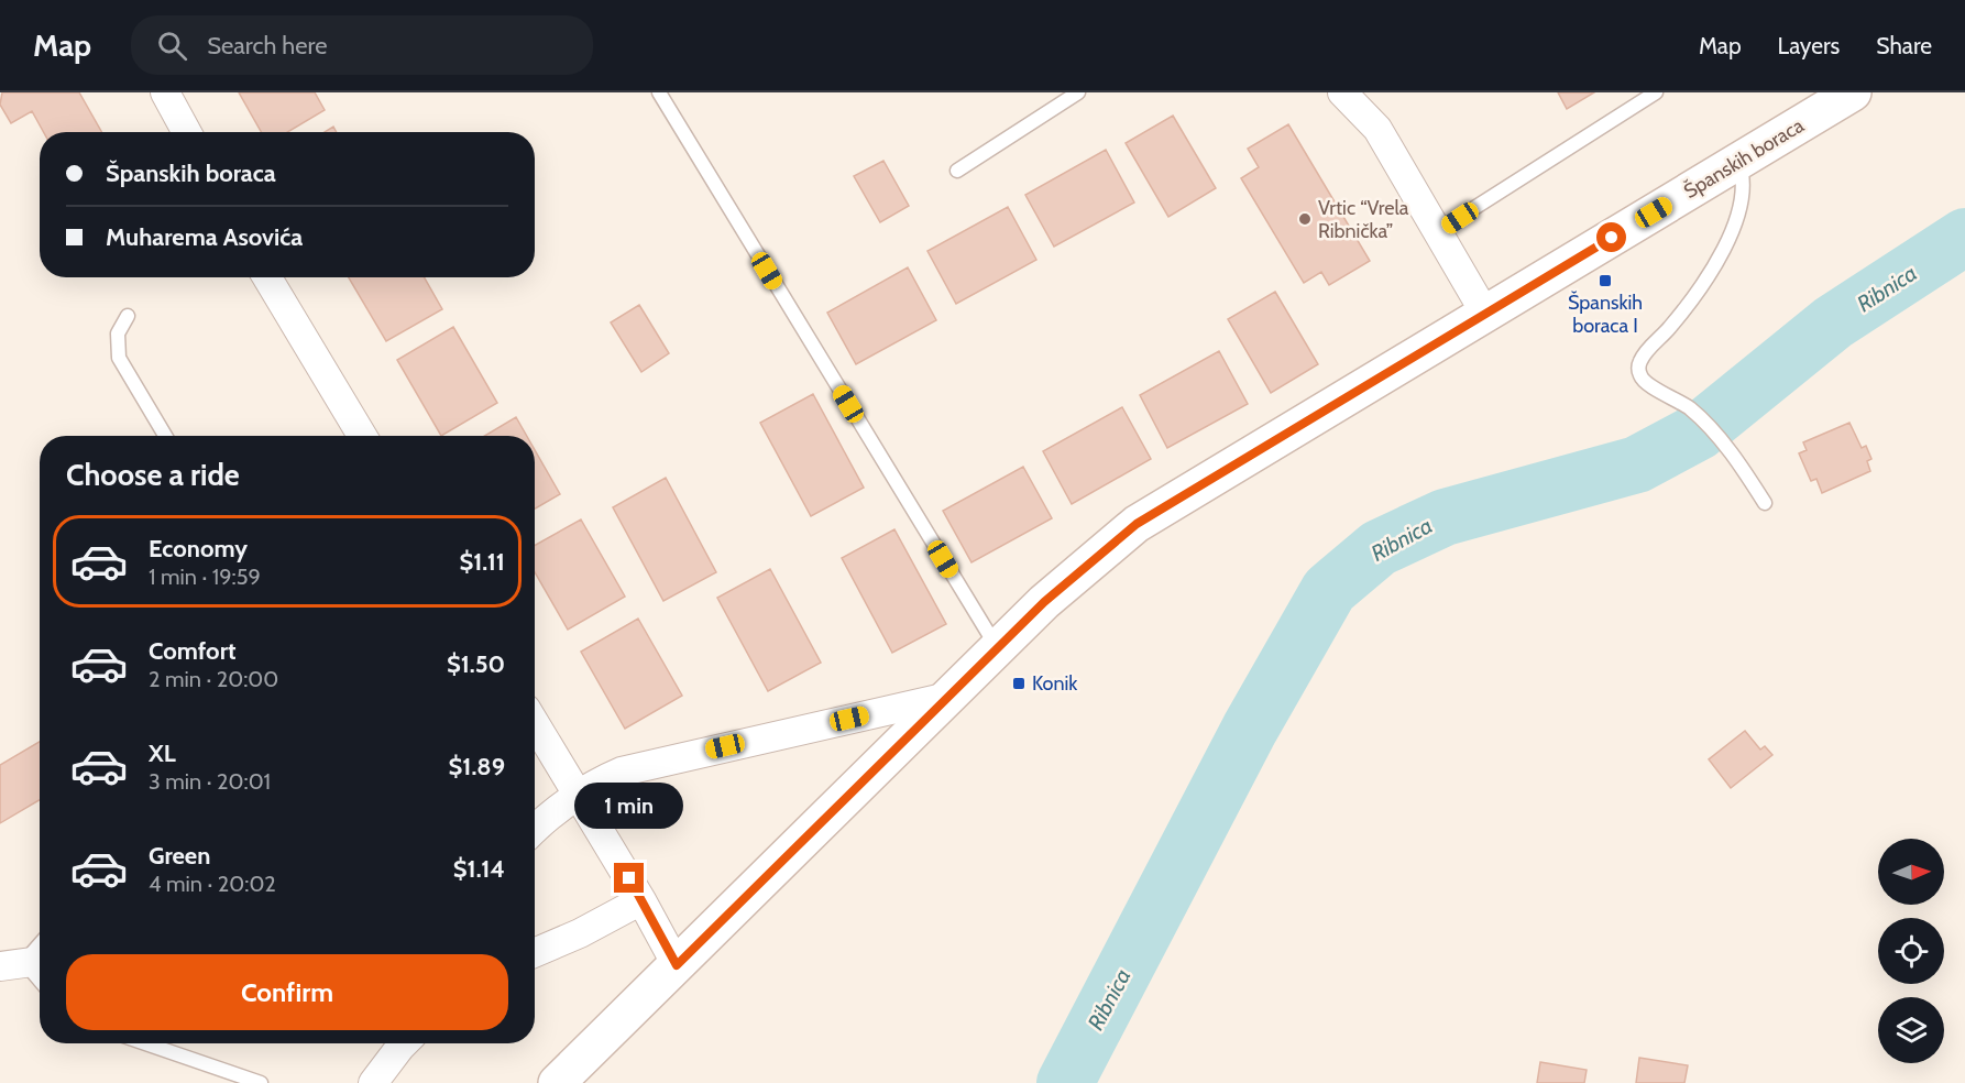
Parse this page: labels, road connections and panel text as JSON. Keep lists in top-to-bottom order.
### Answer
{
  "streets": {
    "main road": ["Španskih boraca"]
  },
  "water": ["Ribnica"],
  "places": {
    "other": ["Vrtic “Vrela Ribnička”"],
    "transit": ["Španskih boraca I", "Konik"]
  },
  "north": "right",
  "page": {
    "header": "Map",
    "search": "Search here",
    "nav": ["Map", "Layers", "Share"],
    "banner": ["Španskih boraca", "Muharema Asovića"],
    "heading": "Choose a ride",
    "list": [
      {
        "name": "Economy",
        "note": "1 min · 19:59",
        "value": "$1.11"
      },
      {
        "name": "Comfort",
        "note": "2 min · 20:00",
        "value": "$1.50"
      },
      {
        "name": "XL",
        "note": "3 min · 20:01",
        "value": "$1.89"
      },
      {
        "name": "Green",
        "note": "4 min · 20:02",
        "value": "$1.14"
      }
    ],
    "bubble": "1 min",
    "buttons": "Confirm"
  }
}
